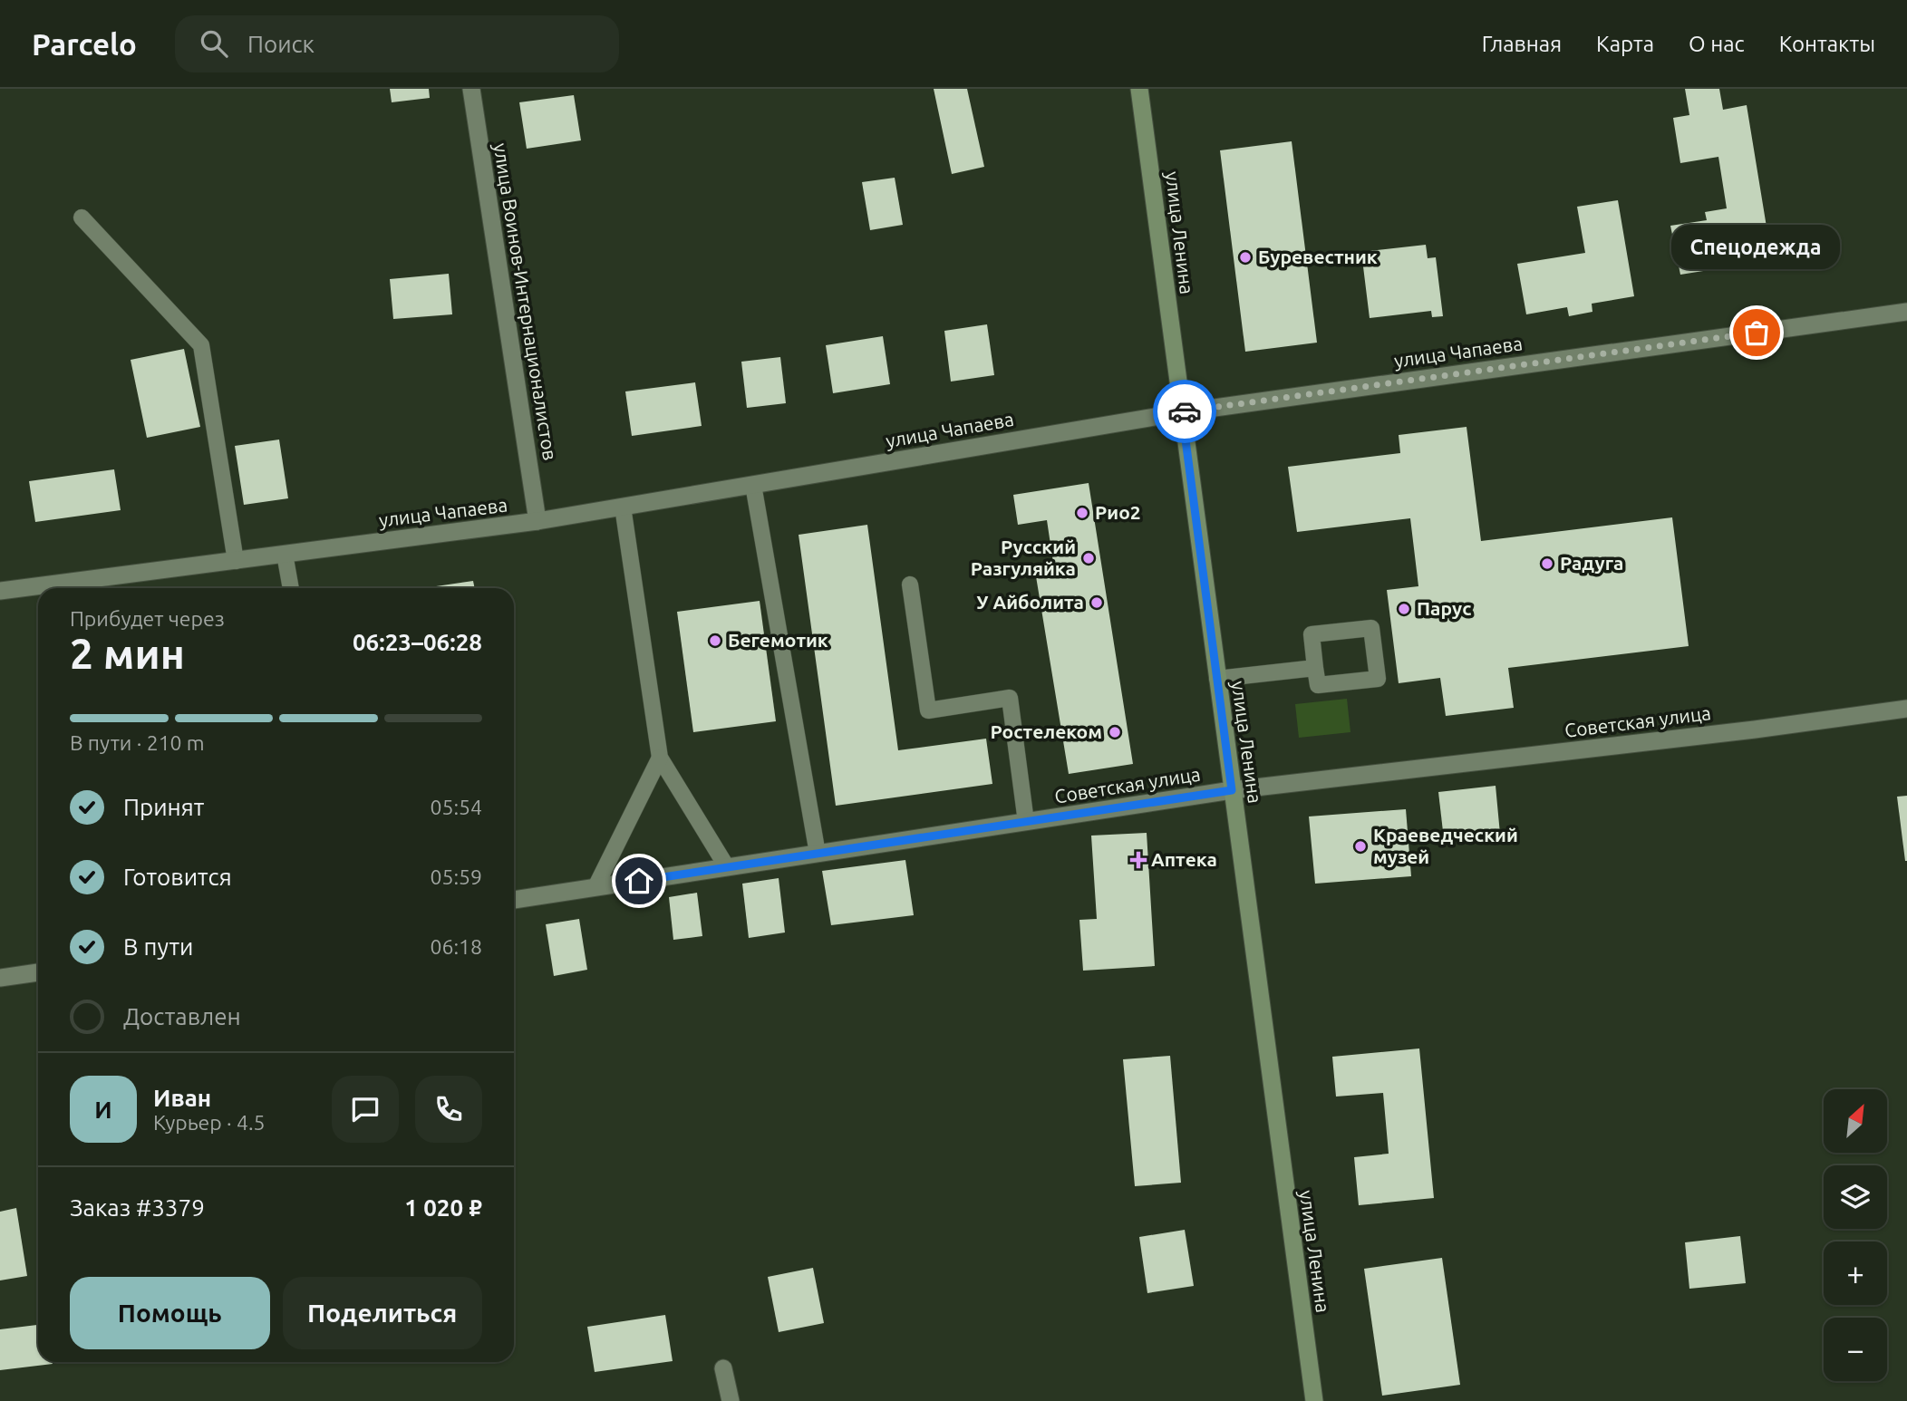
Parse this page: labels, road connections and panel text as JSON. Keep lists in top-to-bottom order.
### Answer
{
  "streets": {
    "main road": ["улица Ленина"],
    "street": ["улица Воинов-Интернационалистов", "улица Чапаева", "Советская улица"]
  },
  "crossings": [
    ["улица Ленина", "улица Чапаева"],
    ["улица Ленина", "Советская улица"],
    ["улица Воинов-Интернационалистов", "улица Чапаева"]
  ],
  "places": {
    "other": [
      "Буревестник",
      "Спецодежда",
      "Рио2",
      "Русский Разгуляйка",
      "Радуга",
      "У Айболита",
      "Парус",
      "Бегемотик",
      "Ростелеком",
      "Краеведческий музей"
    ],
    "health": ["Аптека"]
  },
  "north": "top right",
  "page": {
    "header": "Parcelo",
    "search": "Поиск",
    "nav": [
      "Главная",
      "Карта",
      "О нас",
      "Контакты"
    ],
    "bubble": "Спецодежда",
    "heading": ["2 мин", "Прибудет через", "06:23–06:28"],
    "panel": [
      "Иван",
      "Курьер · 4.5",
      "Заказ #3379",
      "1 020 ₽"
    ],
    "bar": "В пути · 210 m",
    "list": [
      ["Принят", "05:54"],
      ["Готовится", "05:59"],
      ["В пути", "06:18"],
      "Доставлен"
    ],
    "round": "И",
    "map_buttons": ["+", "−"],
    "buttons": ["Помощь", "Поделиться"]
  }
}
